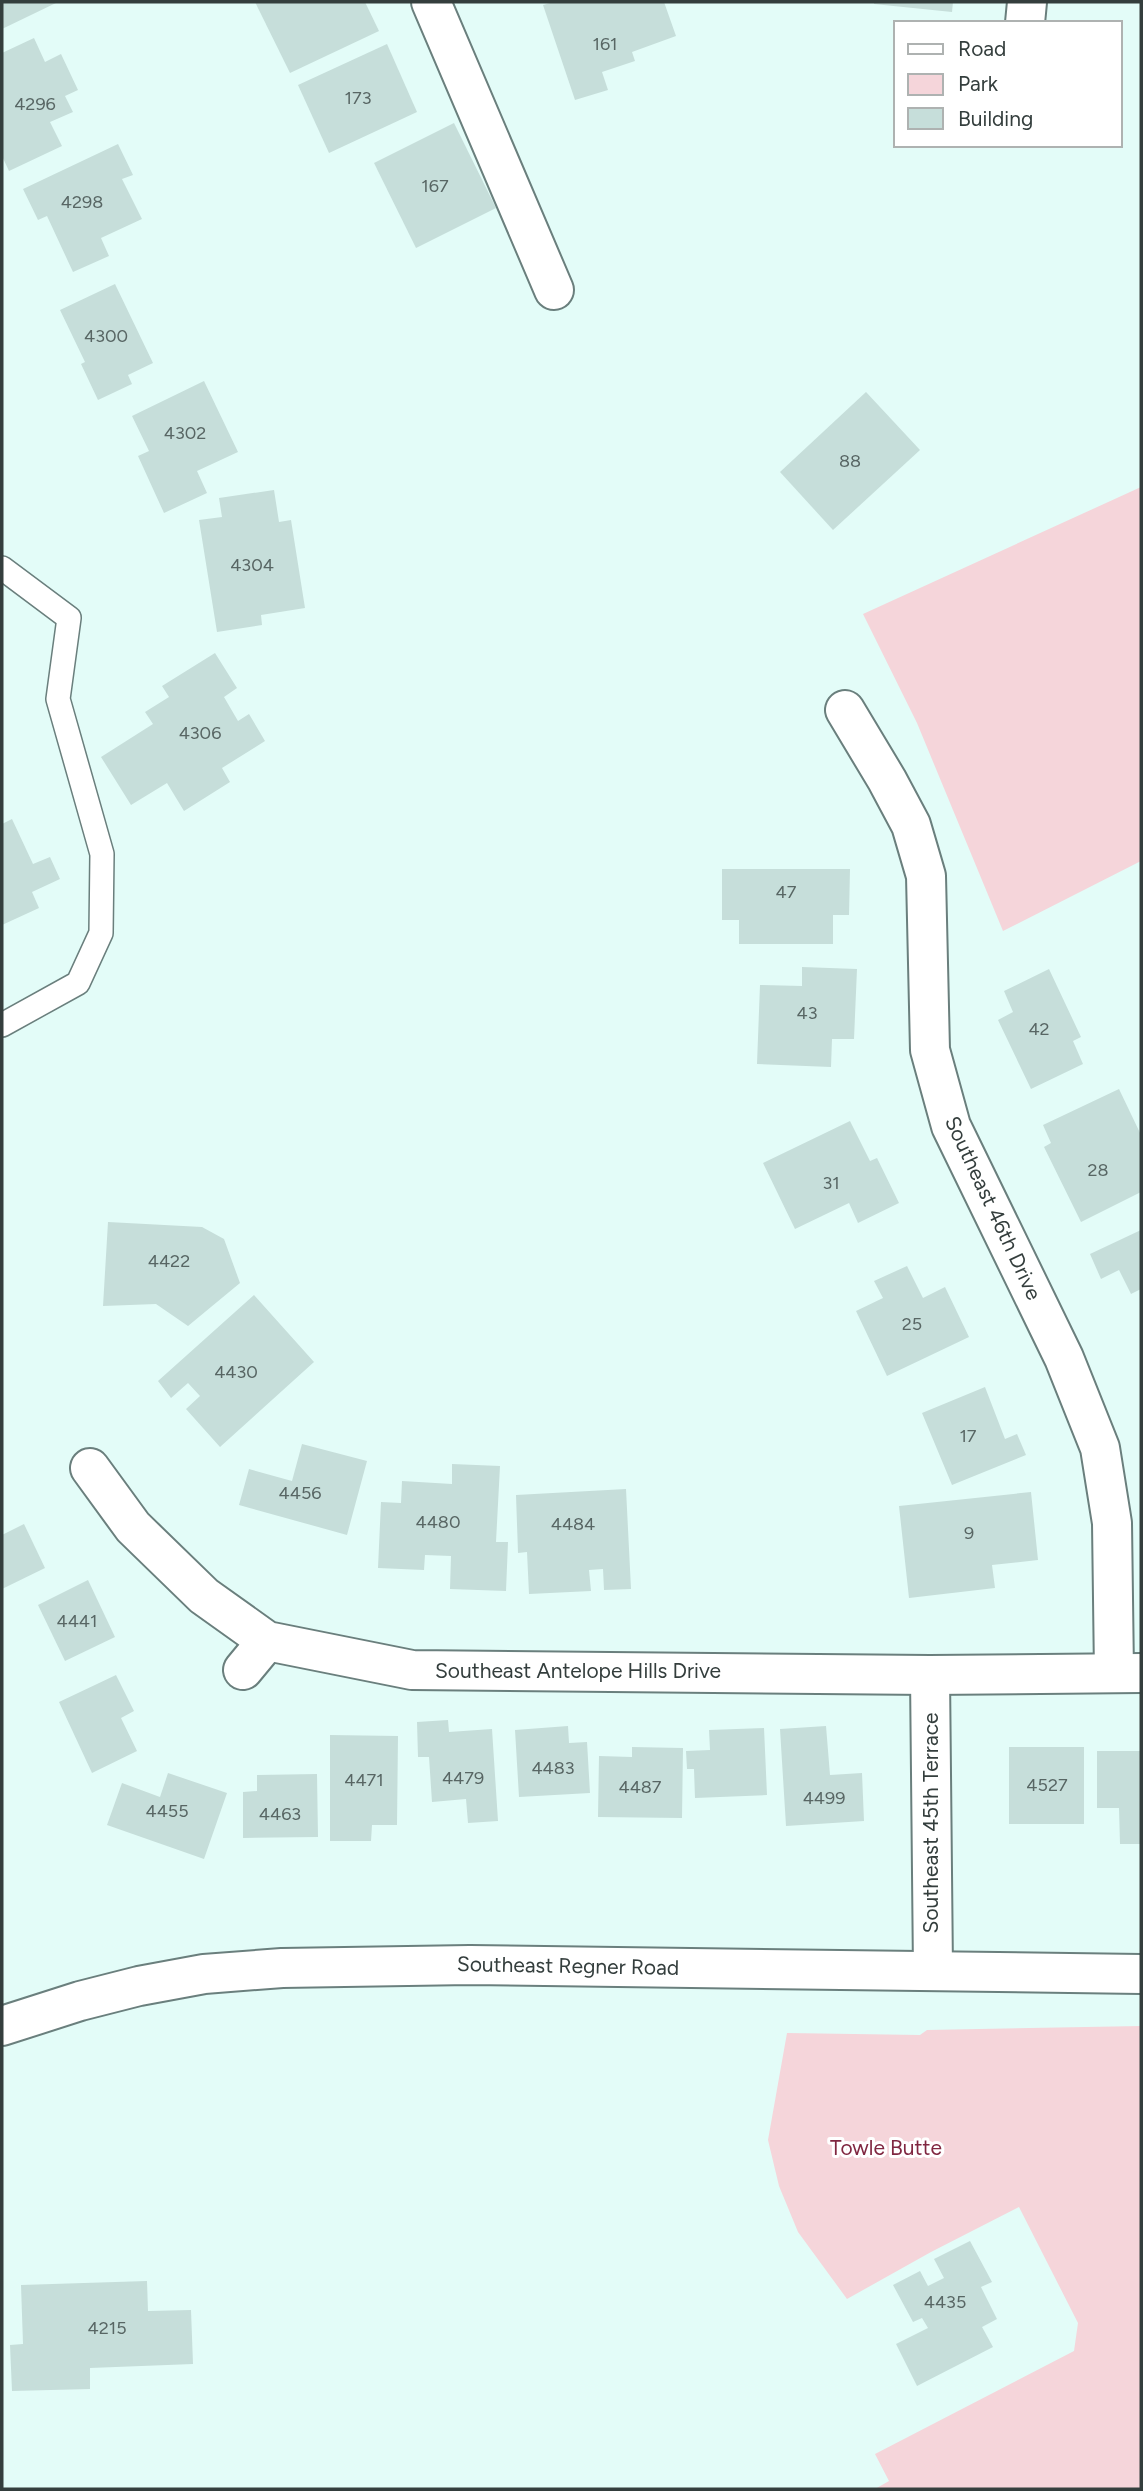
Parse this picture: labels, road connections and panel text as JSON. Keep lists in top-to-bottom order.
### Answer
{
  "streets": {
    "street": [
      "Southeast 46th Drive",
      "Southeast Antelope Hills Drive",
      "Southeast 45th Terrace",
      "Southeast Regner Road"
    ]
  },
  "crossings": [
    ["Southeast 46th Drive", "Southeast Antelope Hills Drive"],
    ["Southeast Antelope Hills Drive", "Southeast 45th Terrace"],
    ["Southeast 45th Terrace", "Southeast Regner Road"]
  ],
  "parks": ["Towle Butte"],
  "house_numbers": [
    "161",
    "173",
    "4296",
    "167",
    "4298",
    "4300",
    "4302",
    "88",
    "4304",
    "4306",
    "47",
    "43",
    "42",
    "28",
    "31",
    "4422",
    "25",
    "4430",
    "17",
    "4456",
    "4480",
    "4484",
    "9",
    "4441",
    "4483",
    "4479",
    "4471",
    "4527",
    "4487",
    "4499",
    "4455",
    "4463",
    "4435",
    "4215"
  ],
  "legend": ["Road", "Park", "Building"]
}
